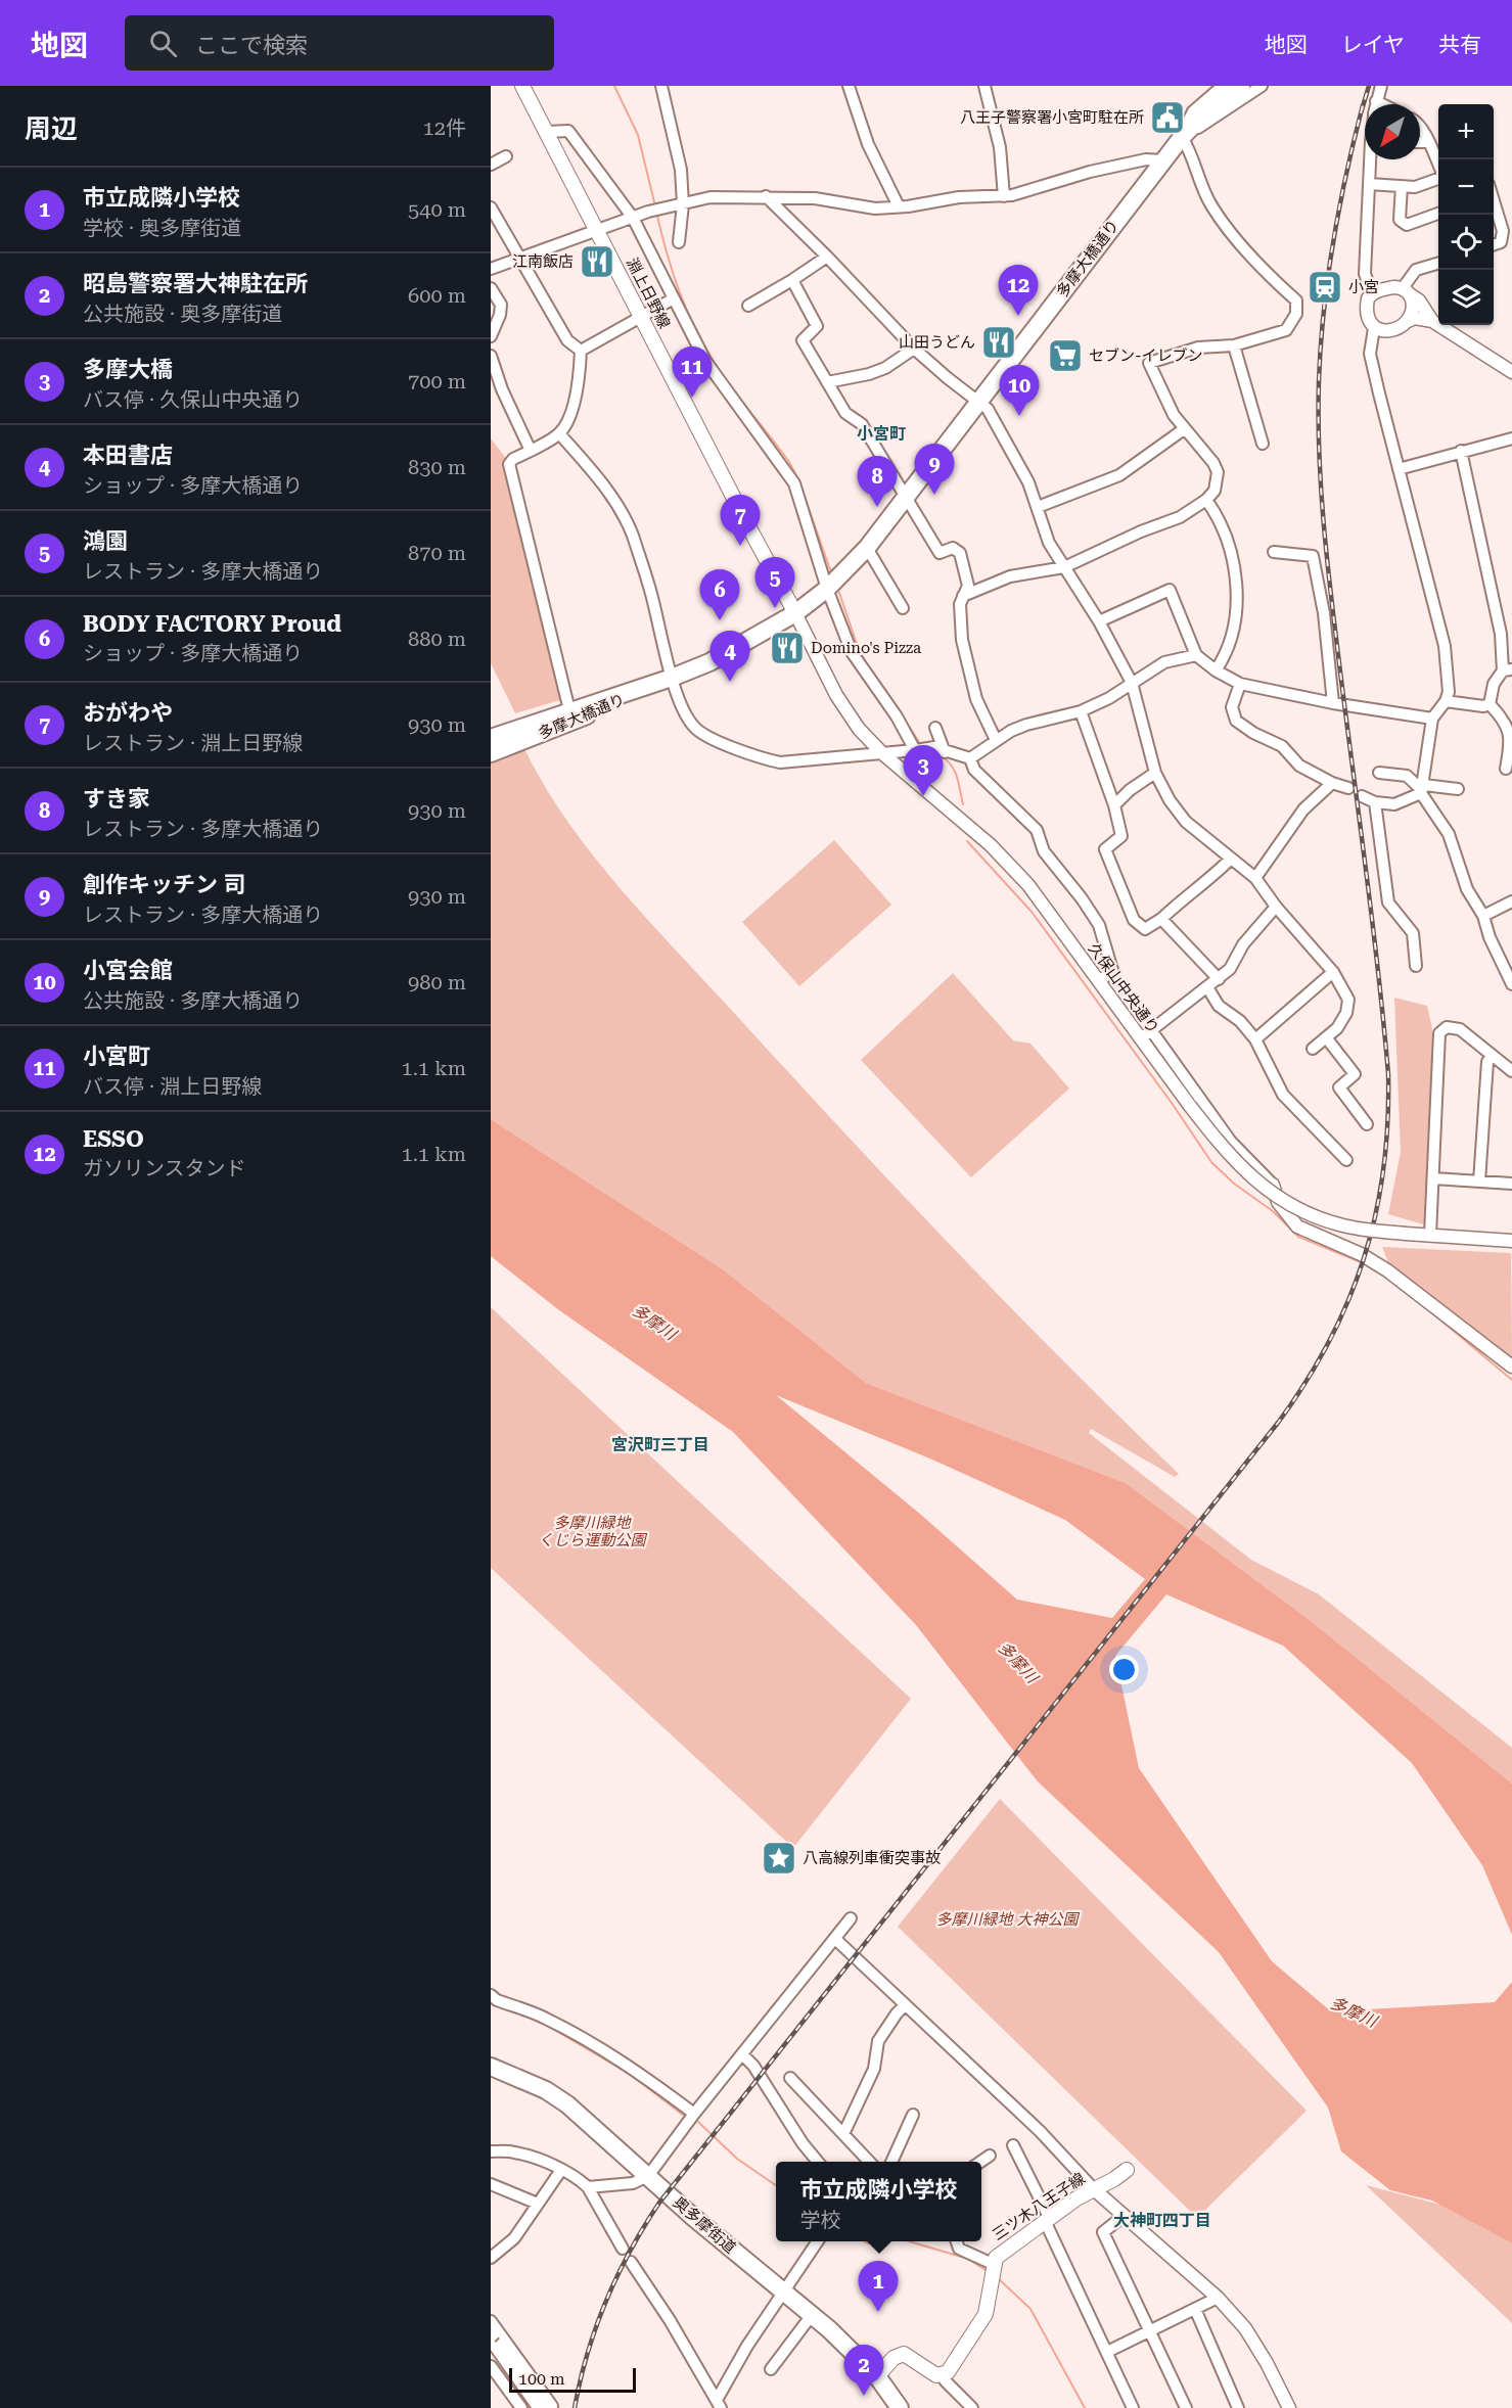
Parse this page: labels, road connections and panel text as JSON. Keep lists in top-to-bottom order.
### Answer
{
  "streets": {
    "main road": [
      "多摩大橋通り",
      "淵上日野線",
      "三ツ木八王子線",
      "奥多摩街道"
    ],
    "street": ["久保山中央通り"]
  },
  "crossings": [
    ["多摩大橋通り", "淵上日野線"],
    ["多摩大橋通り", "久保山中央通り"],
    ["淵上日野線", "久保山中央通り"]
  ],
  "districts": ["小宮町", "宮沢町三丁目", "大神町四丁目"],
  "water": ["多摩川"],
  "parks": ["多摩川緑地 くじら運動公園", "多摩川緑地 大神公園"],
  "places": {
    "public building": ["八王子警察署小宮町駐在所"],
    "restaurant": ["江南飯店", "山田うどん", "Domino's Pizza"],
    "station": ["小宮"],
    "supermarket": ["セブン-イレブン"],
    "place": ["八高線列車衝突事故"]
  },
  "scale_bar": "100 m",
  "north": "bottom left",
  "page": {
    "header": "地図",
    "search": "ここで検索",
    "nav": ["地図", "レイヤ", "共有"],
    "heading": ["周辺", "12件"],
    "map_buttons": ["+", "−"],
    "list": [
      {
        "mark": "1",
        "name": "市立成隣小学校",
        "note": "学校 · 奥多摩街道",
        "value": "540 m"
      },
      {
        "mark": "2",
        "name": "昭島警察署大神駐在所",
        "note": "公共施設 · 奥多摩街道",
        "value": "600 m"
      },
      {
        "mark": "3",
        "name": "多摩大橋",
        "note": "バス停 · 久保山中央通り",
        "value": "700 m"
      },
      {
        "mark": "4",
        "name": "本田書店",
        "note": "ショップ · 多摩大橋通り",
        "value": "830 m"
      },
      {
        "mark": "5",
        "name": "鴻園",
        "note": "レストラン · 多摩大橋通り",
        "value": "870 m"
      },
      {
        "mark": "6",
        "name": "BODY FACTORY Proud",
        "note": "ショップ · 多摩大橋通り",
        "value": "880 m"
      },
      {
        "mark": "7",
        "name": "おがわや",
        "note": "レストラン · 淵上日野線",
        "value": "930 m"
      },
      {
        "mark": "8",
        "name": "すき家",
        "note": "レストラン · 多摩大橋通り",
        "value": "930 m"
      },
      {
        "mark": "9",
        "name": "創作キッチン 司",
        "note": "レストラン · 多摩大橋通り",
        "value": "930 m"
      },
      {
        "mark": "10",
        "name": "小宮会館",
        "note": "公共施設 · 多摩大橋通り",
        "value": "980 m"
      },
      {
        "mark": "11",
        "name": "小宮町",
        "note": "バス停 · 淵上日野線",
        "value": "1.1 km"
      },
      {
        "mark": "12",
        "name": "ESSO",
        "note": "ガソリンスタンド",
        "value": "1.1 km"
      }
    ],
    "pins": [
      "12",
      "11",
      "10",
      "9",
      "8",
      "7",
      "5",
      "6",
      "4",
      "3",
      "1",
      "2"
    ],
    "popup": ["市立成隣小学校", "学校"],
    "scale": "100 m"
  }
}
